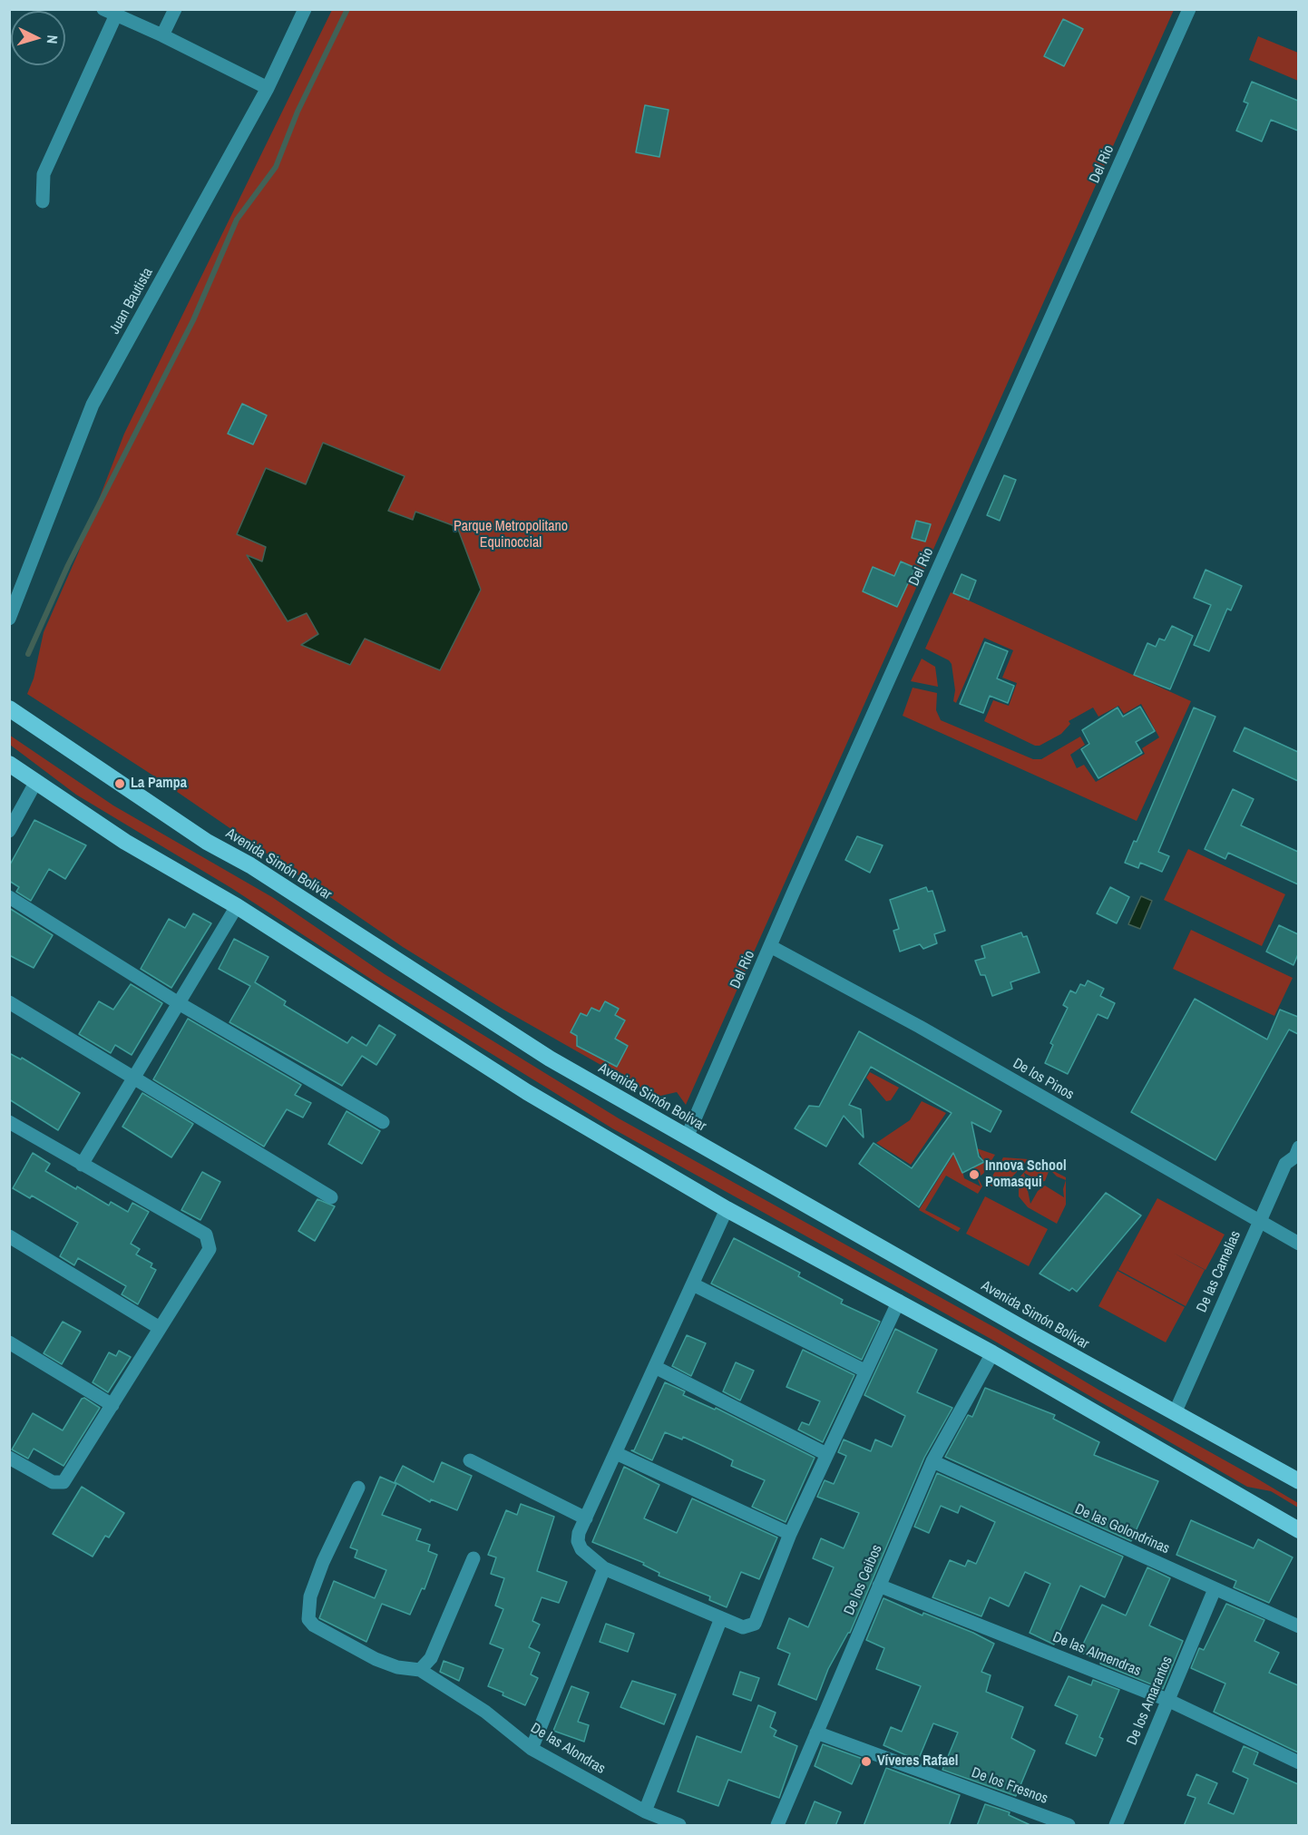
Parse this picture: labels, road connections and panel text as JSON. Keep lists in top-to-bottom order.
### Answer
{
  "streets": {
    "highway": ["Avenida Simón Bolívar"],
    "street": [
      "Del Rio",
      "Juan Bautista",
      "De los Pinos",
      "De las Camelias",
      "De las Golondrinas",
      "De los Ceibos",
      "De las Almendras",
      "De los Amarantos",
      "De las Alondras",
      "De los Fresnos"
    ]
  },
  "crossings": [
    ["Del Rio", "Avenida Simón Bolívar"],
    ["Del Rio", "De los Pinos"],
    ["Avenida Simón Bolívar", "De las Camelias"],
    ["De los Pinos", "De las Camelias"],
    ["De las Golondrinas", "De los Ceibos"],
    ["De las Golondrinas", "De los Amarantos"],
    ["De los Ceibos", "De las Almendras"],
    ["De los Ceibos", "De los Fresnos"],
    ["De las Almendras", "De los Amarantos"]
  ],
  "parks": ["Parque Metropolitano Equinoccial"],
  "places": ["La Pampa", "Innova School Pomasqui", "Víveres Rafael"],
  "north": "right"
}
